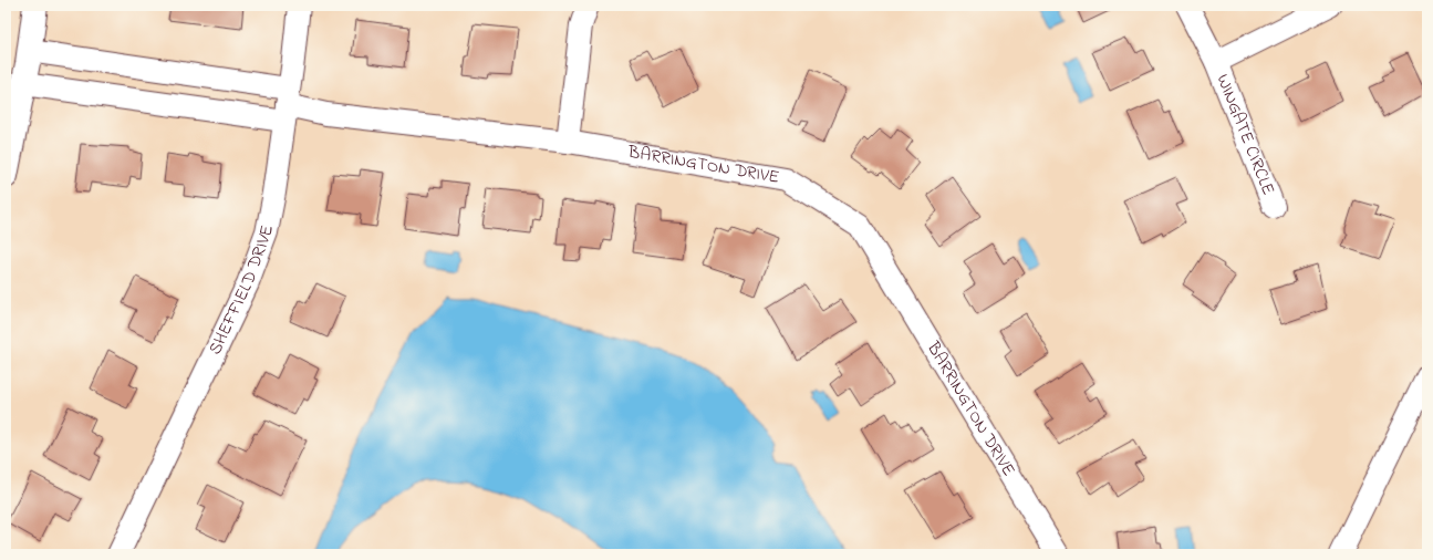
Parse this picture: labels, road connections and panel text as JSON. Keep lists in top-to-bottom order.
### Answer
{
  "streets": {
    "street": ["WINGATE CIRCLE", "BARRINGTON DRIVE", "SHEFFIELD DRIVE"]
  },
  "crossings": [
    ["BARRINGTON DRIVE", "SHEFFIELD DRIVE"]
  ]
}
